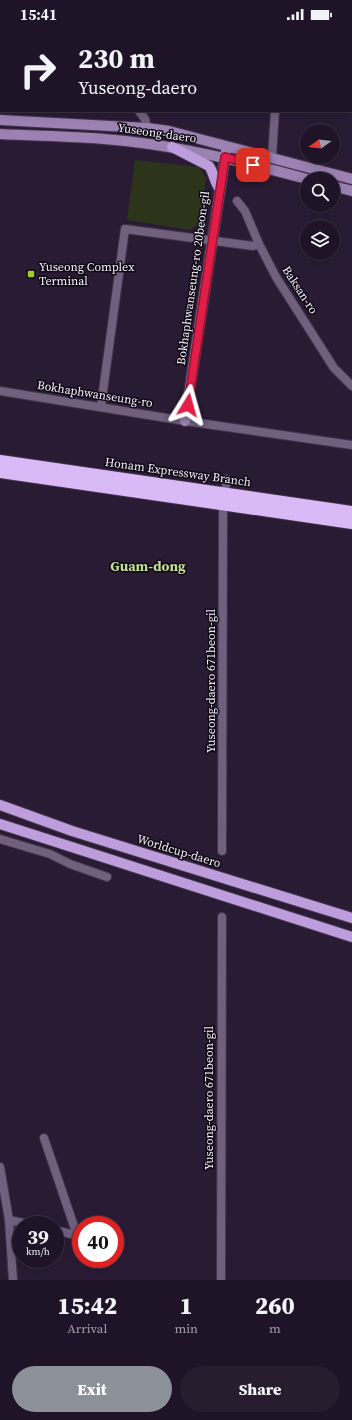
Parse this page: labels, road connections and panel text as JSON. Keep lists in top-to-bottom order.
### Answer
{
  "streets": {
    "highway": ["Honam Expressway Branch"],
    "main road": ["Worldcup-daero"],
    "street": [
      "Yuseong-daero",
      "Bokhaphwanseung-ro 20beon-gil",
      "Baksan-ro",
      "Bokhaphwanseung-ro",
      "Yuseong-daero 671beon-gil"
    ]
  },
  "crossings": [
    ["Yuseong-daero", "Bokhaphwanseung-ro 20beon-gil"],
    ["Bokhaphwanseung-ro 20beon-gil", "Bokhaphwanseung-ro"]
  ],
  "districts": ["Guam-dong"],
  "places": {
    "transit": ["Yuseong Complex Terminal"]
  },
  "north": "left",
  "page": {
    "status": "15:41",
    "turn": ["230 m", "Yuseong-daero"],
    "speed": "39 km/h",
    "limit": "40",
    "eta": [
      "15:42",
      "Arrival",
      "1",
      "min",
      "260",
      "m"
    ],
    "buttons": ["Exit", "Share"]
  }
}
